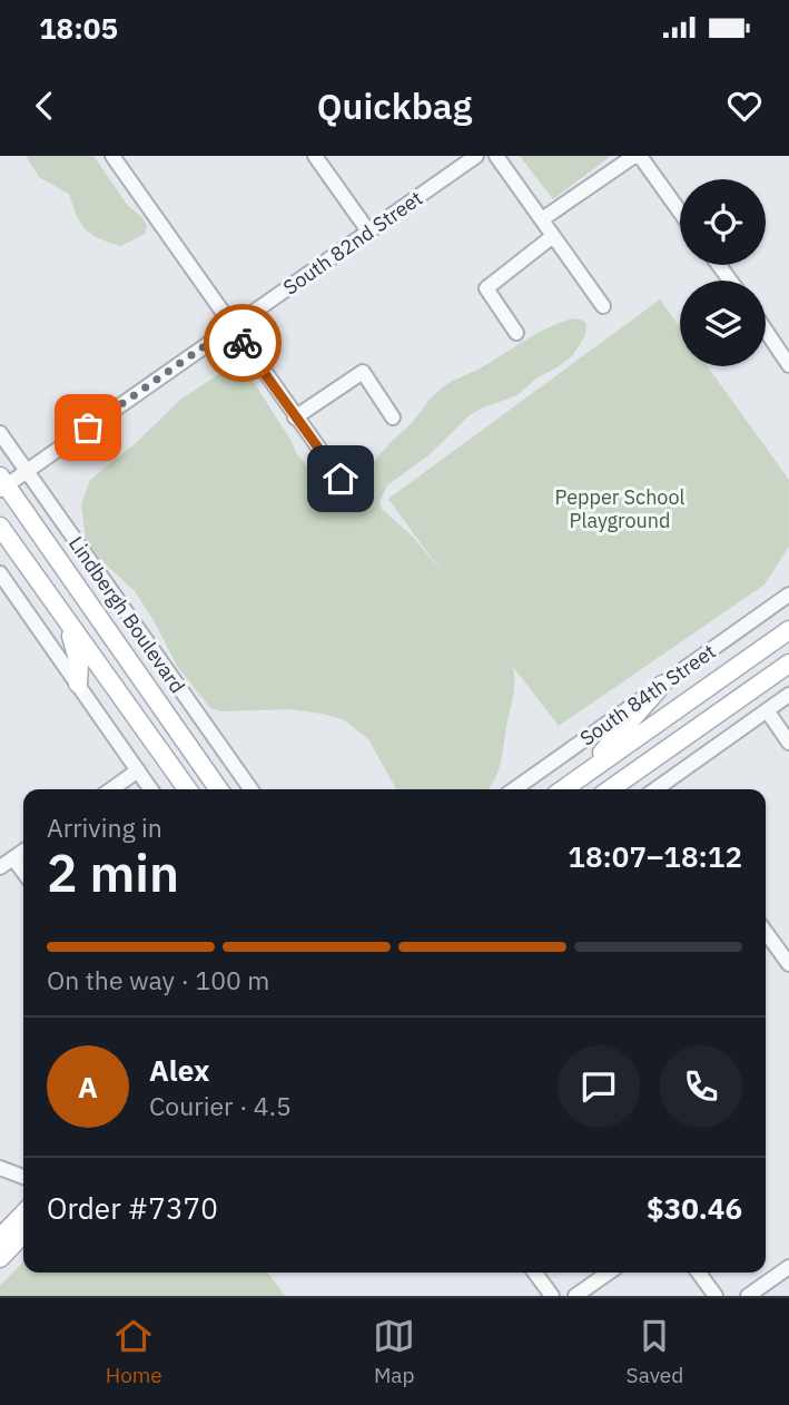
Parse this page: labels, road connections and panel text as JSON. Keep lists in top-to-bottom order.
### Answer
{
  "streets": {
    "main road": ["Lindbergh Boulevard", "South 84th Street"],
    "street": ["South 82nd Street"]
  },
  "crossings": [
    ["South 82nd Street", "Lindbergh Boulevard"]
  ],
  "parks": ["Pepper School Playground"],
  "page": {
    "status": "18:05",
    "header": "Quickbag",
    "heading": ["2 min", "Arriving in", "18:07–18:12"],
    "panel": [
      "Alex",
      "Courier · 4.5",
      "Order #7370",
      "$30.46"
    ],
    "bar": "On the way · 100 m",
    "round": "A",
    "tabs": ["Home", "Map", "Saved"]
  }
}
